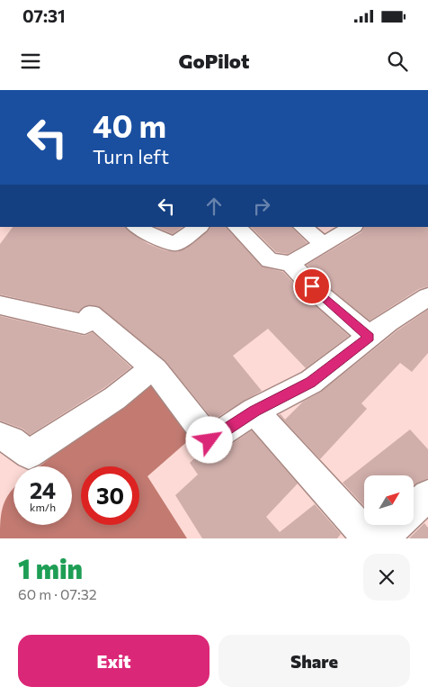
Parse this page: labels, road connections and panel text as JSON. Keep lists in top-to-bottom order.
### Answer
{
  "north": "top right",
  "page": {
    "status": "07:31",
    "header": "GoPilot",
    "turn": ["40 m", "Turn left"],
    "speed": "24 km/h",
    "limit": "30",
    "heading": ["1 min", "60 m · 07:32"],
    "buttons": ["Exit", "Share"]
  }
}
